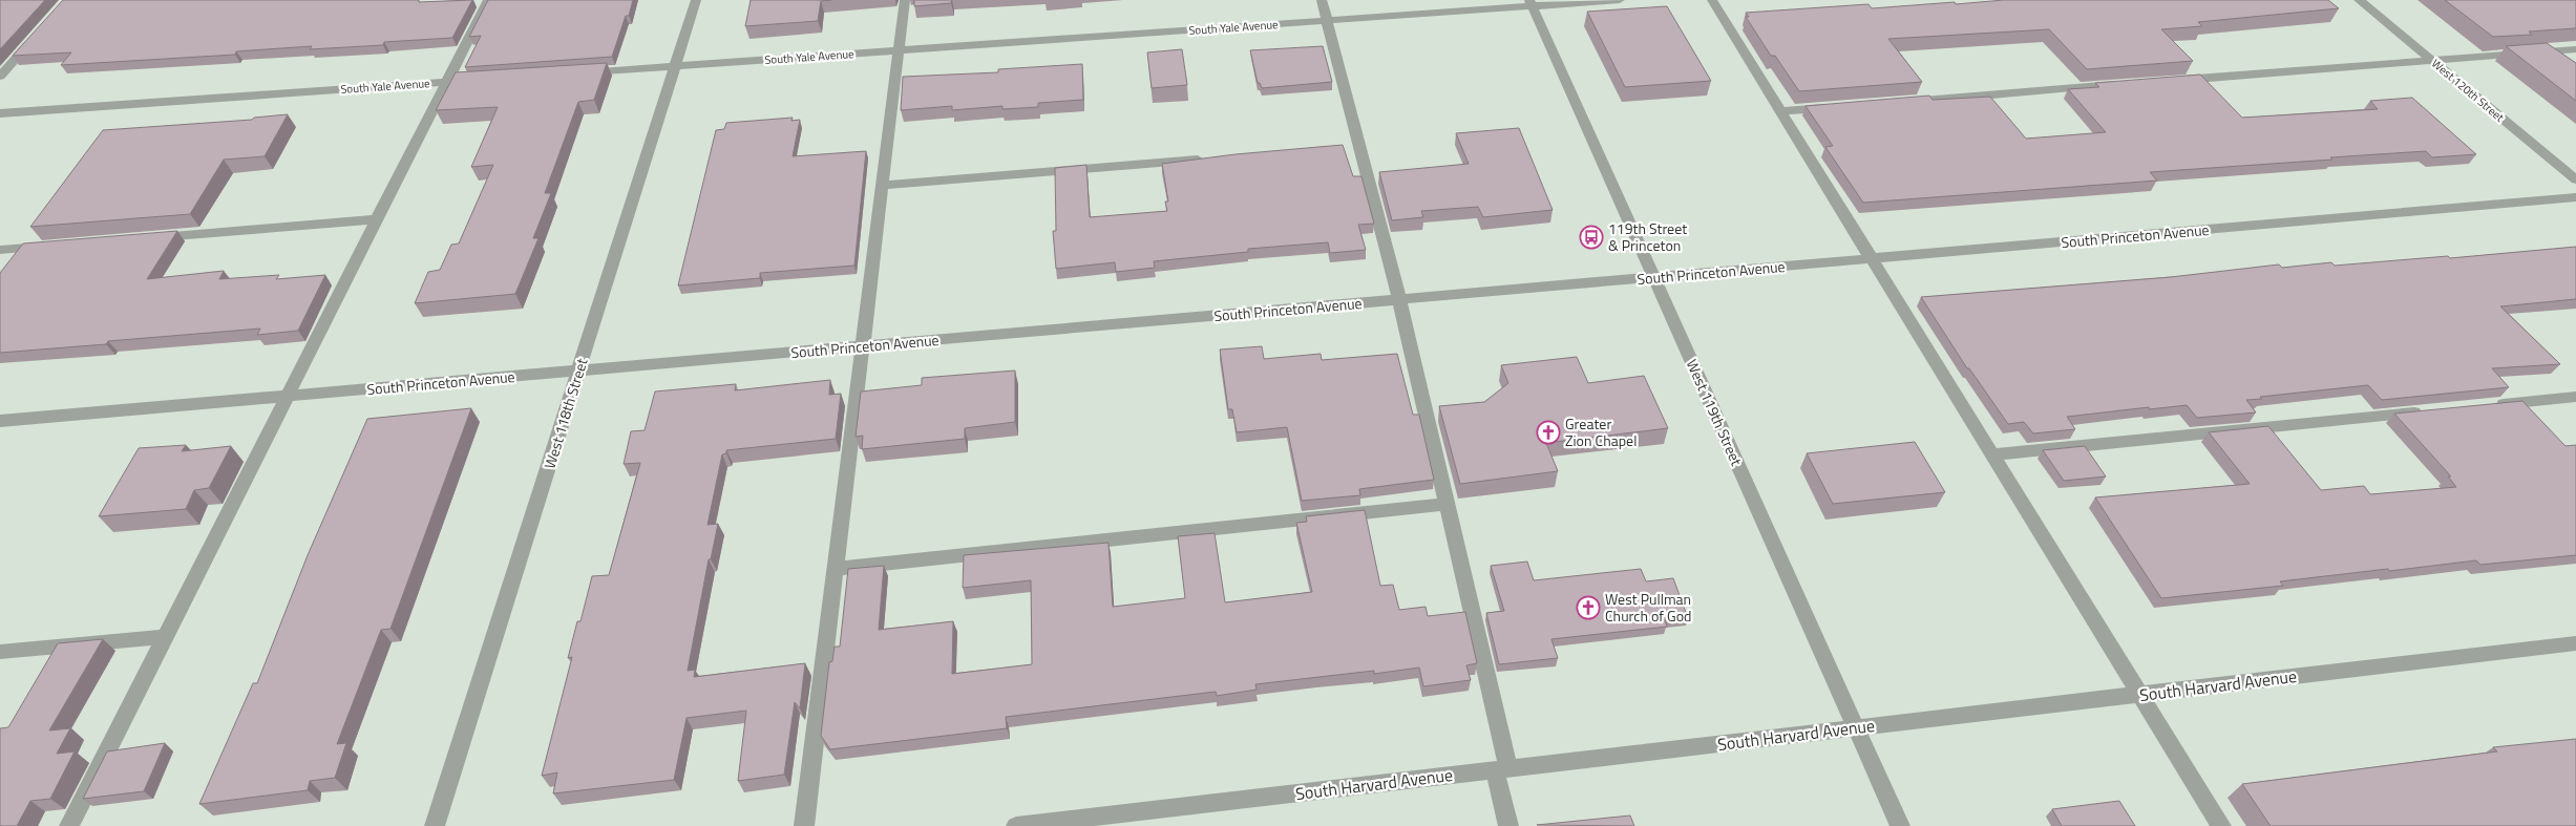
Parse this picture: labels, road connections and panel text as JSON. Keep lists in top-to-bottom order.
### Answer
{
  "streets": {
    "street": [
      "South Yale Avenue",
      "West 120th Street",
      "South Princeton Avenue",
      "West 119th Street",
      "West 118th Street",
      "South Harvard Avenue"
    ]
  },
  "crossings": [
    ["South Yale Avenue", "West 119th Street"],
    ["South Yale Avenue", "West 118th Street"],
    ["South Princeton Avenue", "West 119th Street"],
    ["South Princeton Avenue", "West 118th Street"],
    ["West 119th Street", "South Harvard Avenue"]
  ],
  "places": {
    "bus stop": ["119th Street & Princeton"],
    "church": ["Greater Zion Chapel", "West Pullman Church of God"]
  }
}
